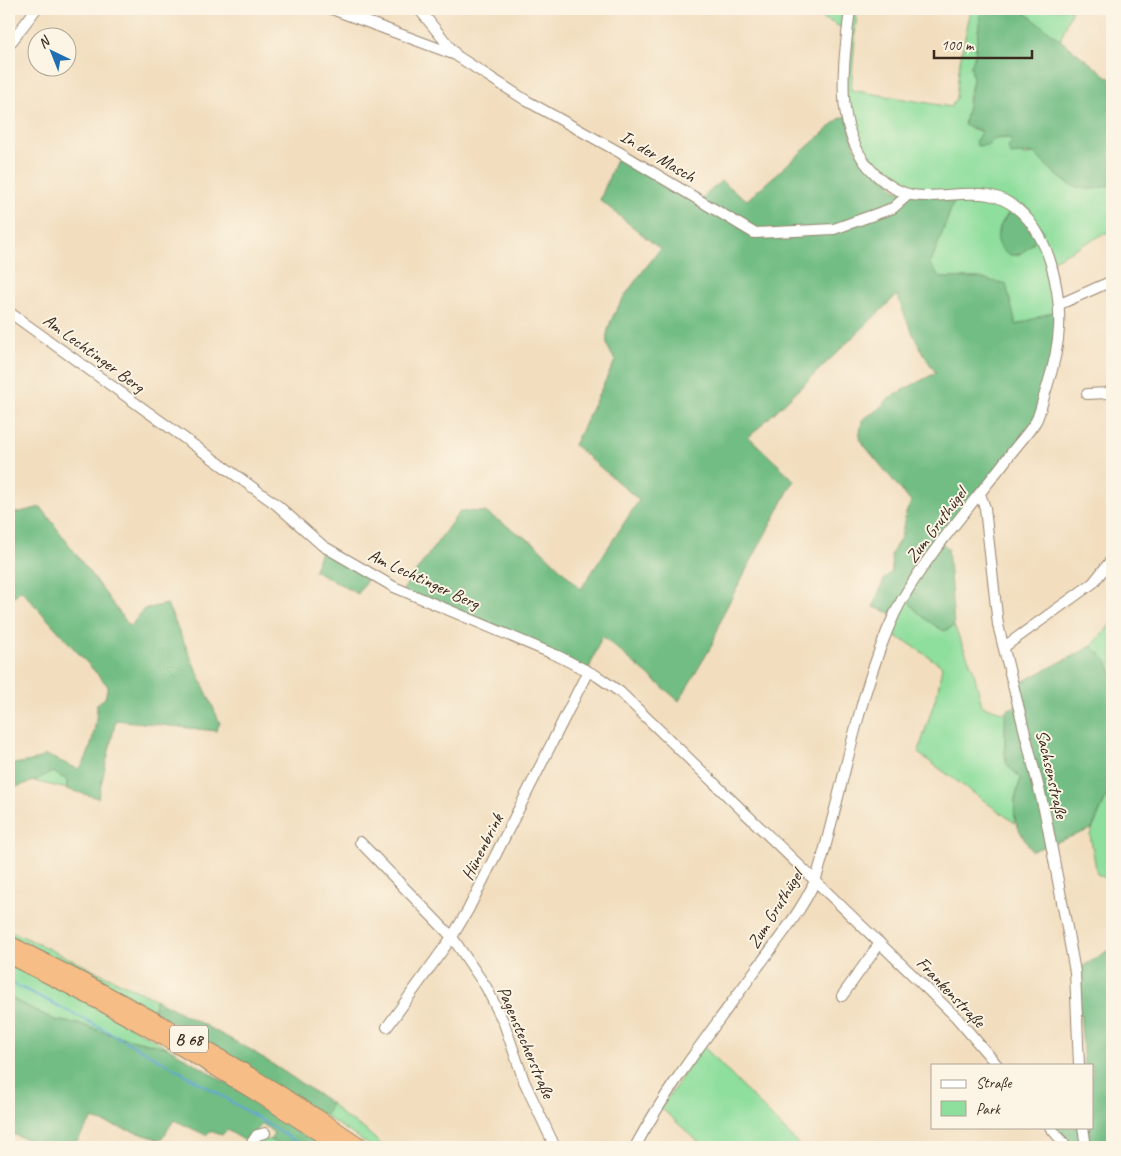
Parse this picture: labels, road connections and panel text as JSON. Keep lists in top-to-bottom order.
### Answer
{
  "streets": {
    "highway": ["B 68"],
    "street": [
      "In der Masch",
      "Am Lechtinger Berg",
      "Zum Gruthügel",
      "Sachsenstraße",
      "Hünenbrink",
      "Frankenstraße",
      "Pagenstecherstraße"
    ]
  },
  "crossings": [
    ["In der Masch", "Zum Gruthügel"],
    ["Am Lechtinger Berg", "Zum Gruthügel"],
    ["Am Lechtinger Berg", "Hünenbrink"],
    ["Am Lechtinger Berg", "Frankenstraße"],
    ["Zum Gruthügel", "Sachsenstraße"],
    ["Zum Gruthügel", "Frankenstraße"],
    ["Hünenbrink", "Pagenstecherstraße"]
  ],
  "legend": ["Straße", "Park"],
  "scale_bar": "100 m",
  "north": "top left"
}
